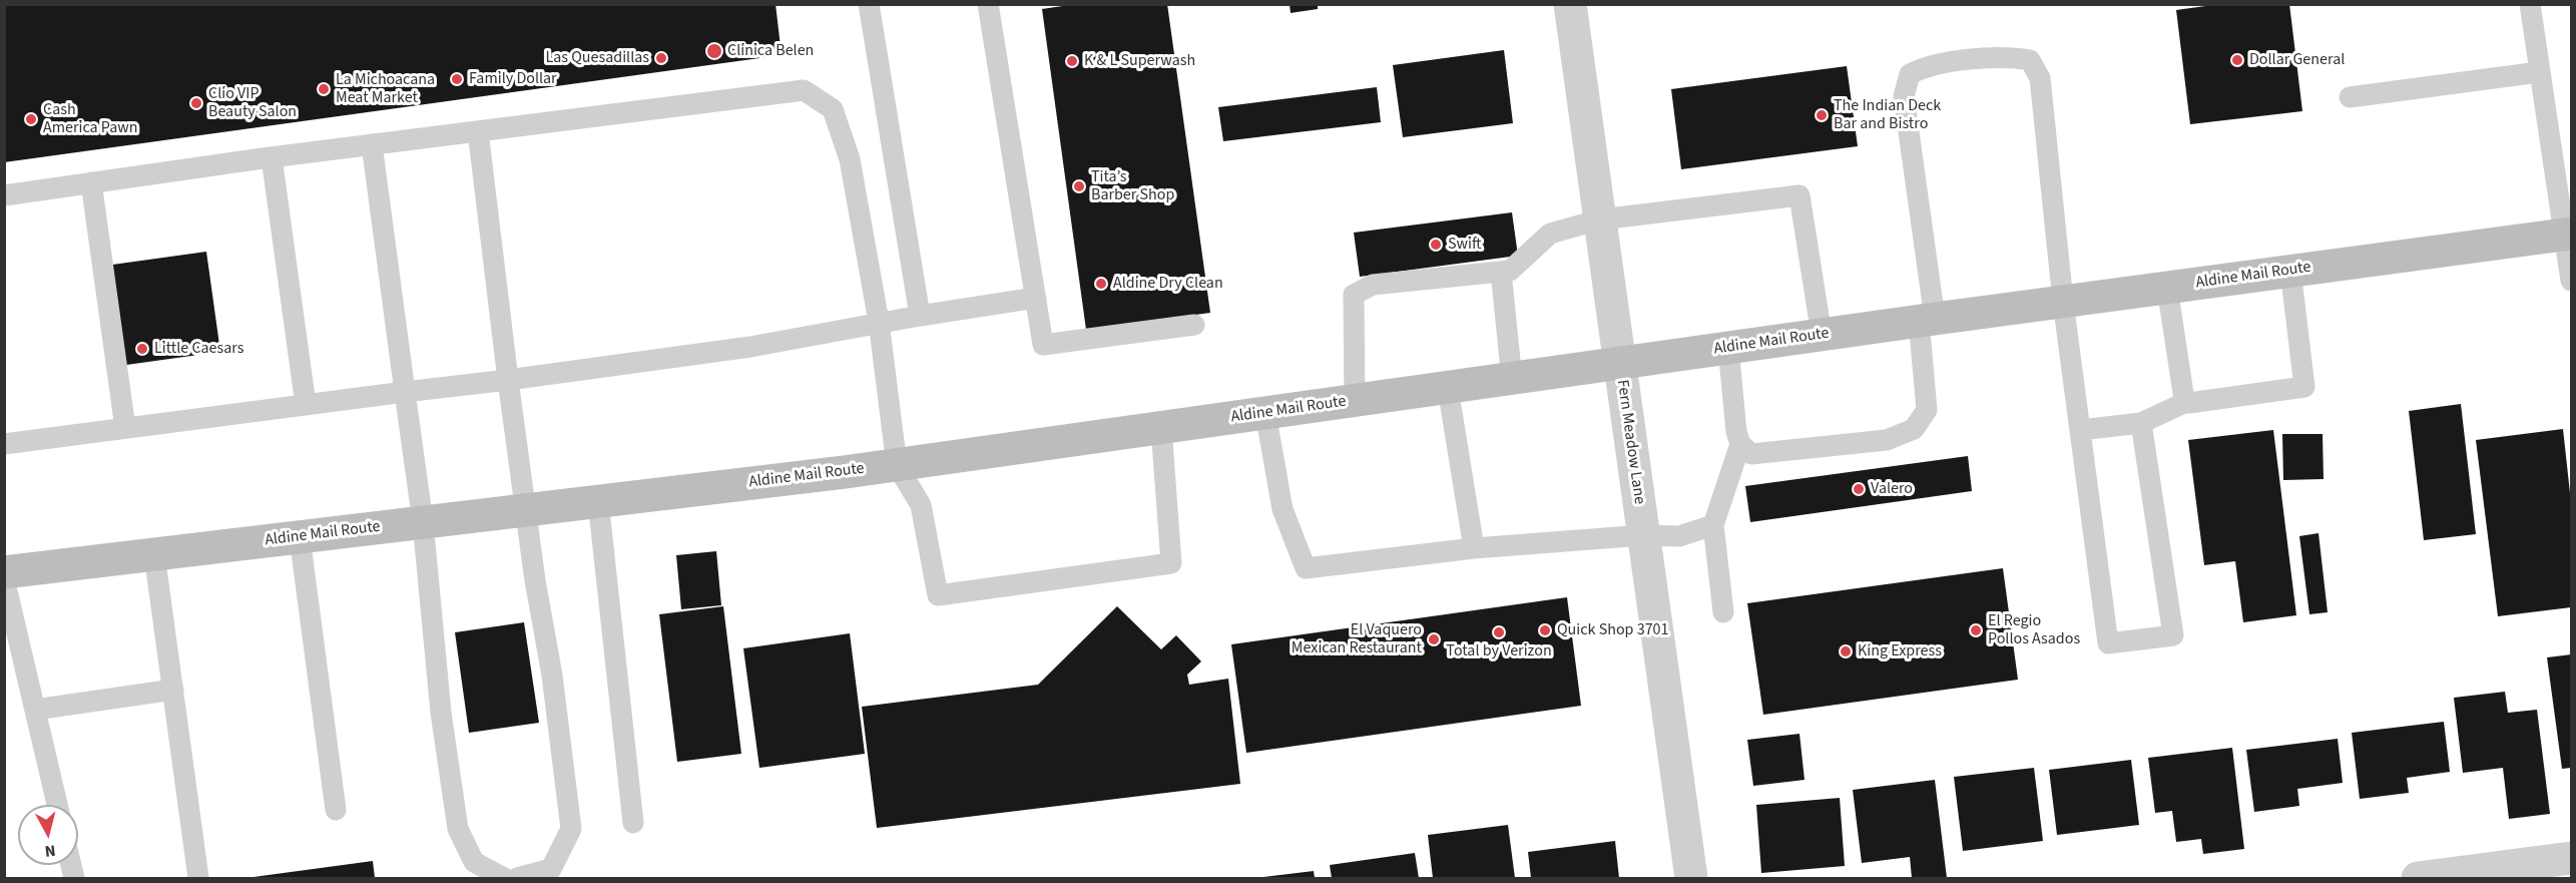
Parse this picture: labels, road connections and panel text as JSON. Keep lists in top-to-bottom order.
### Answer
{
  "streets": {
    "main road": ["Aldine Mail Route"],
    "street": ["Fern Meadow Lane"]
  },
  "crossings": [
    ["Aldine Mail Route", "Fern Meadow Lane"]
  ],
  "places": [
    "Clinica Belen",
    "Las Quesadillas",
    "Dollar General",
    "K & L Superwash",
    "Family Dollar",
    "La Michoacana Meat Market",
    "Clio VIP Beauty Salon",
    "The Indian Deck Bar and Bistro",
    "Cash America Pawn",
    "Tita’s Barber Shop",
    "Swift",
    "Aldine Dry Clean",
    "Little Caesars",
    "Valero",
    "Quick Shop 3701",
    "El Regio Pollos Asados",
    "Total by Verizon",
    "El Vaquero Mexican Restaurant",
    "King Express"
  ],
  "north": "bottom"
}
